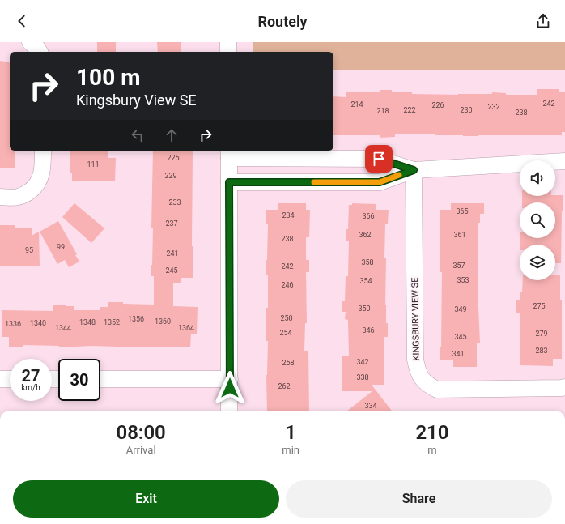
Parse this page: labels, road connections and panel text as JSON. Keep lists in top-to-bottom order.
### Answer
{
  "streets": {
    "street": ["KINGSBURY VIEW SE"]
  },
  "house_numbers": [
    "242",
    "214",
    "226",
    "232",
    "222",
    "230",
    "218",
    "238",
    "225",
    "111",
    "229",
    "233",
    "365",
    "234",
    "366",
    "237",
    "362",
    "361",
    "238",
    "99",
    "95",
    "241",
    "358",
    "357",
    "242",
    "245",
    "353",
    "354",
    "246",
    "275",
    "350",
    "349",
    "250",
    "1356",
    "1360",
    "1348",
    "1352",
    "1340",
    "1336",
    "1344",
    "1364",
    "346",
    "254",
    "279",
    "345",
    "283",
    "341",
    "342",
    "258",
    "338",
    "262",
    "334"
  ],
  "page": {
    "header": "Routely",
    "turn": ["100 m", "Kingsbury View SE"],
    "speed": "27 km/h",
    "limit": "30",
    "eta": [
      "08:00",
      "Arrival",
      "1",
      "min",
      "210",
      "m"
    ],
    "buttons": ["Exit", "Share"]
  }
}
